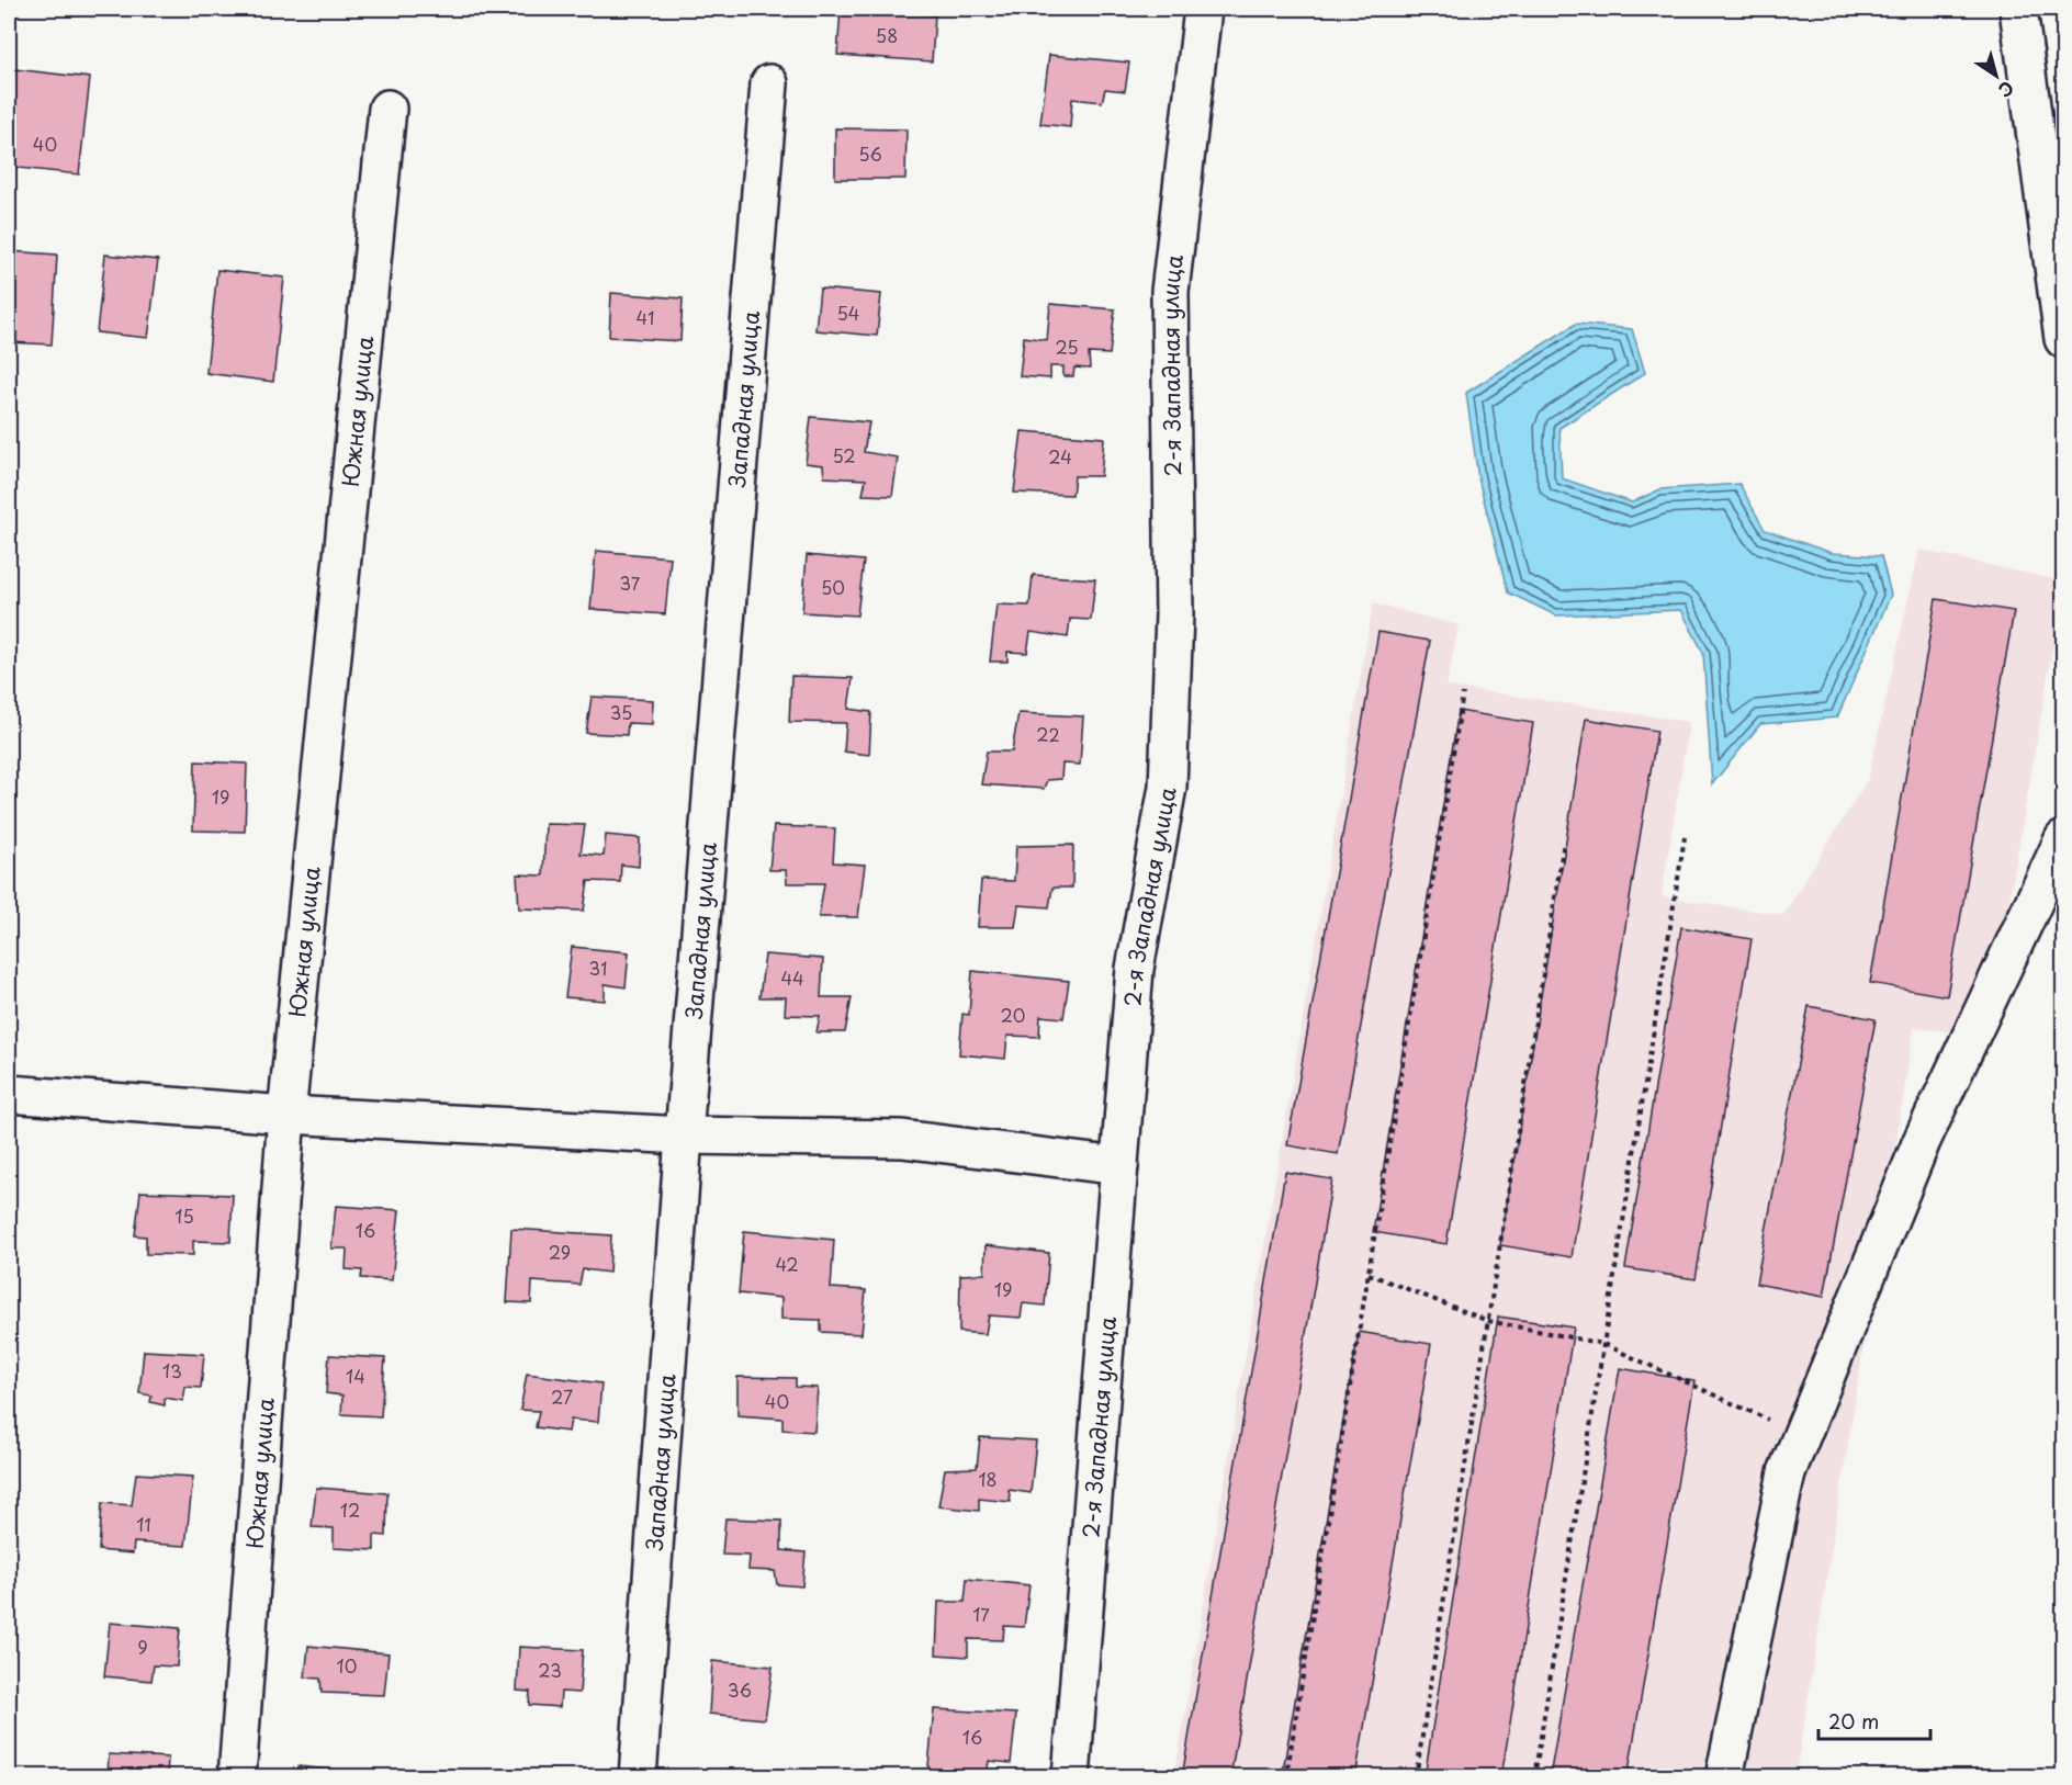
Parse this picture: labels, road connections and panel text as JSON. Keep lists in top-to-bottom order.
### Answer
{
  "streets": {
    "street": ["2-я Западная улица", "Западная улица", "Южная улица"]
  },
  "house_numbers": [
    "58",
    "40",
    "56",
    "54",
    "41",
    "25",
    "52",
    "24",
    "37",
    "50",
    "35",
    "22",
    "19",
    "31",
    "44",
    "20",
    "15",
    "16",
    "29",
    "42",
    "19",
    "13",
    "14",
    "27",
    "40",
    "18",
    "12",
    "11",
    "17",
    "9",
    "10",
    "23",
    "36",
    "16"
  ],
  "scale_bar": "20 m",
  "north": "bottom right"
}
